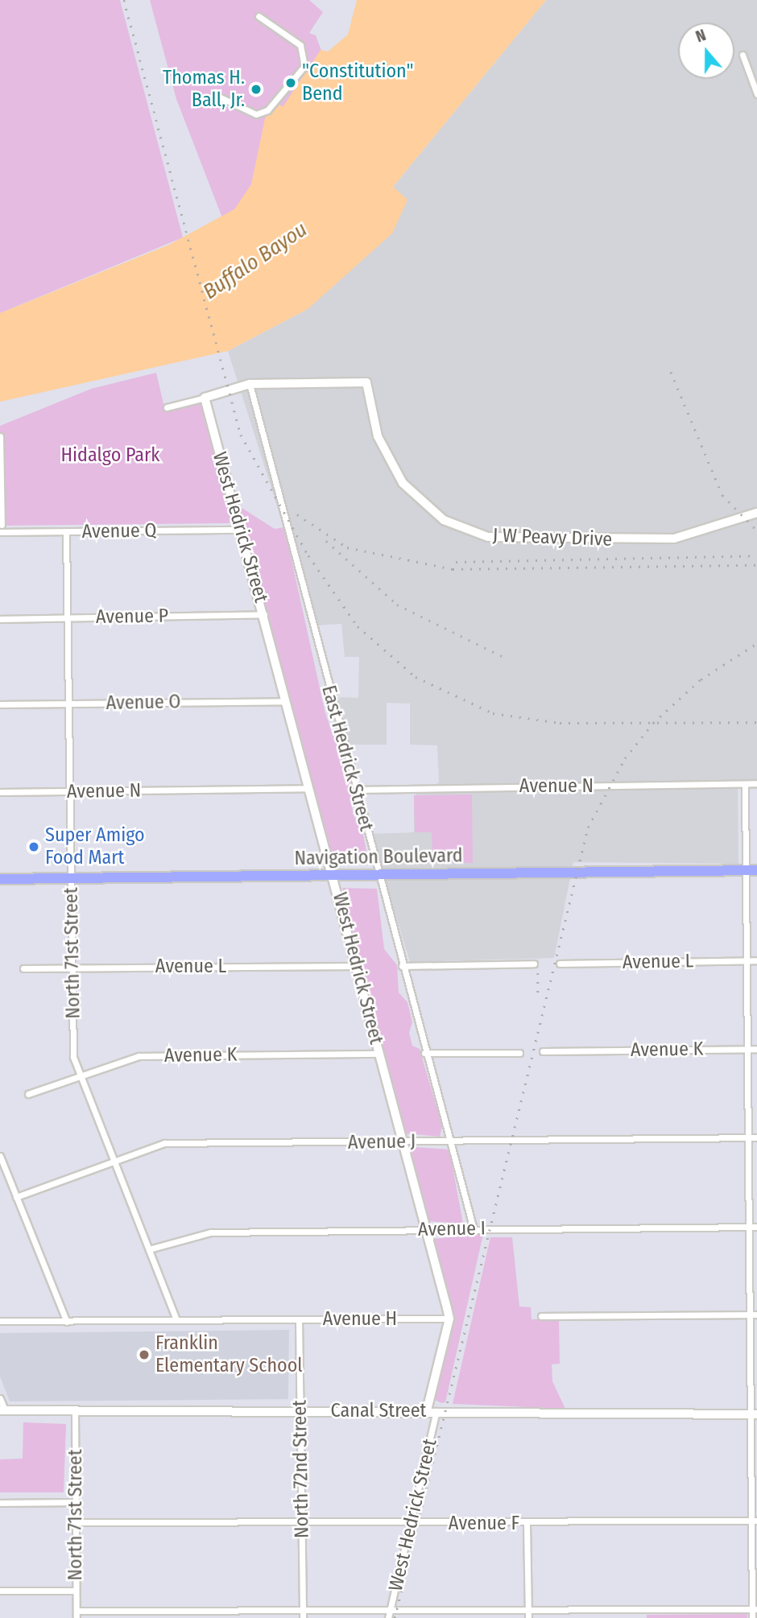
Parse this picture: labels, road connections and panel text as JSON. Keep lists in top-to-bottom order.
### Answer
{
  "streets": {
    "main road": ["Navigation Boulevard"],
    "street": [
      "West Hedrick Street",
      "Avenue Q",
      "J W Peavy Drive",
      "Avenue P",
      "Avenue O",
      "East Hedrick Street",
      "Avenue N",
      "North 71st Street",
      "Avenue L",
      "Avenue K",
      "Avenue J",
      "Avenue I",
      "Avenue H",
      "Canal Street",
      "North 72nd Street",
      "Avenue F"
    ]
  },
  "crossings": [
    ["West Hedrick Street", "Avenue Q"],
    ["West Hedrick Street", "J W Peavy Drive"],
    ["West Hedrick Street", "Avenue P"],
    ["West Hedrick Street", "Avenue O"],
    ["West Hedrick Street", "Avenue N"],
    ["West Hedrick Street", "Navigation Boulevard"],
    ["West Hedrick Street", "Avenue L"],
    ["West Hedrick Street", "Avenue K"],
    ["West Hedrick Street", "Avenue J"],
    ["West Hedrick Street", "Avenue I"],
    ["West Hedrick Street", "Avenue H"],
    ["West Hedrick Street", "Canal Street"],
    ["West Hedrick Street", "Avenue F"],
    ["Avenue Q", "North 71st Street"],
    ["J W Peavy Drive", "East Hedrick Street"],
    ["Avenue P", "North 71st Street"],
    ["Avenue O", "North 71st Street"],
    ["East Hedrick Street", "Avenue N"],
    ["East Hedrick Street", "Navigation Boulevard"],
    ["East Hedrick Street", "Avenue J"],
    ["East Hedrick Street", "Avenue I"],
    ["Avenue N", "North 71st Street"],
    ["Navigation Boulevard", "North 71st Street"],
    ["North 71st Street", "Avenue L"],
    ["North 71st Street", "Avenue K"],
    ["North 71st Street", "Avenue J"],
    ["North 71st Street", "Avenue I"],
    ["North 71st Street", "Avenue H"],
    ["North 71st Street", "Canal Street"],
    ["North 71st Street", "Avenue F"],
    ["Avenue H", "North 72nd Street"],
    ["Canal Street", "North 72nd Street"],
    ["North 72nd Street", "Avenue F"]
  ],
  "water": ["Buffalo Bayou"],
  "parks": ["Hidalgo Park"],
  "places": [
    "\"Constitution\" Bend",
    "Thomas H. Ball, Jr.",
    "Super Amigo Food Mart",
    "Franklin Elementary School"
  ],
  "north": "top"
}
